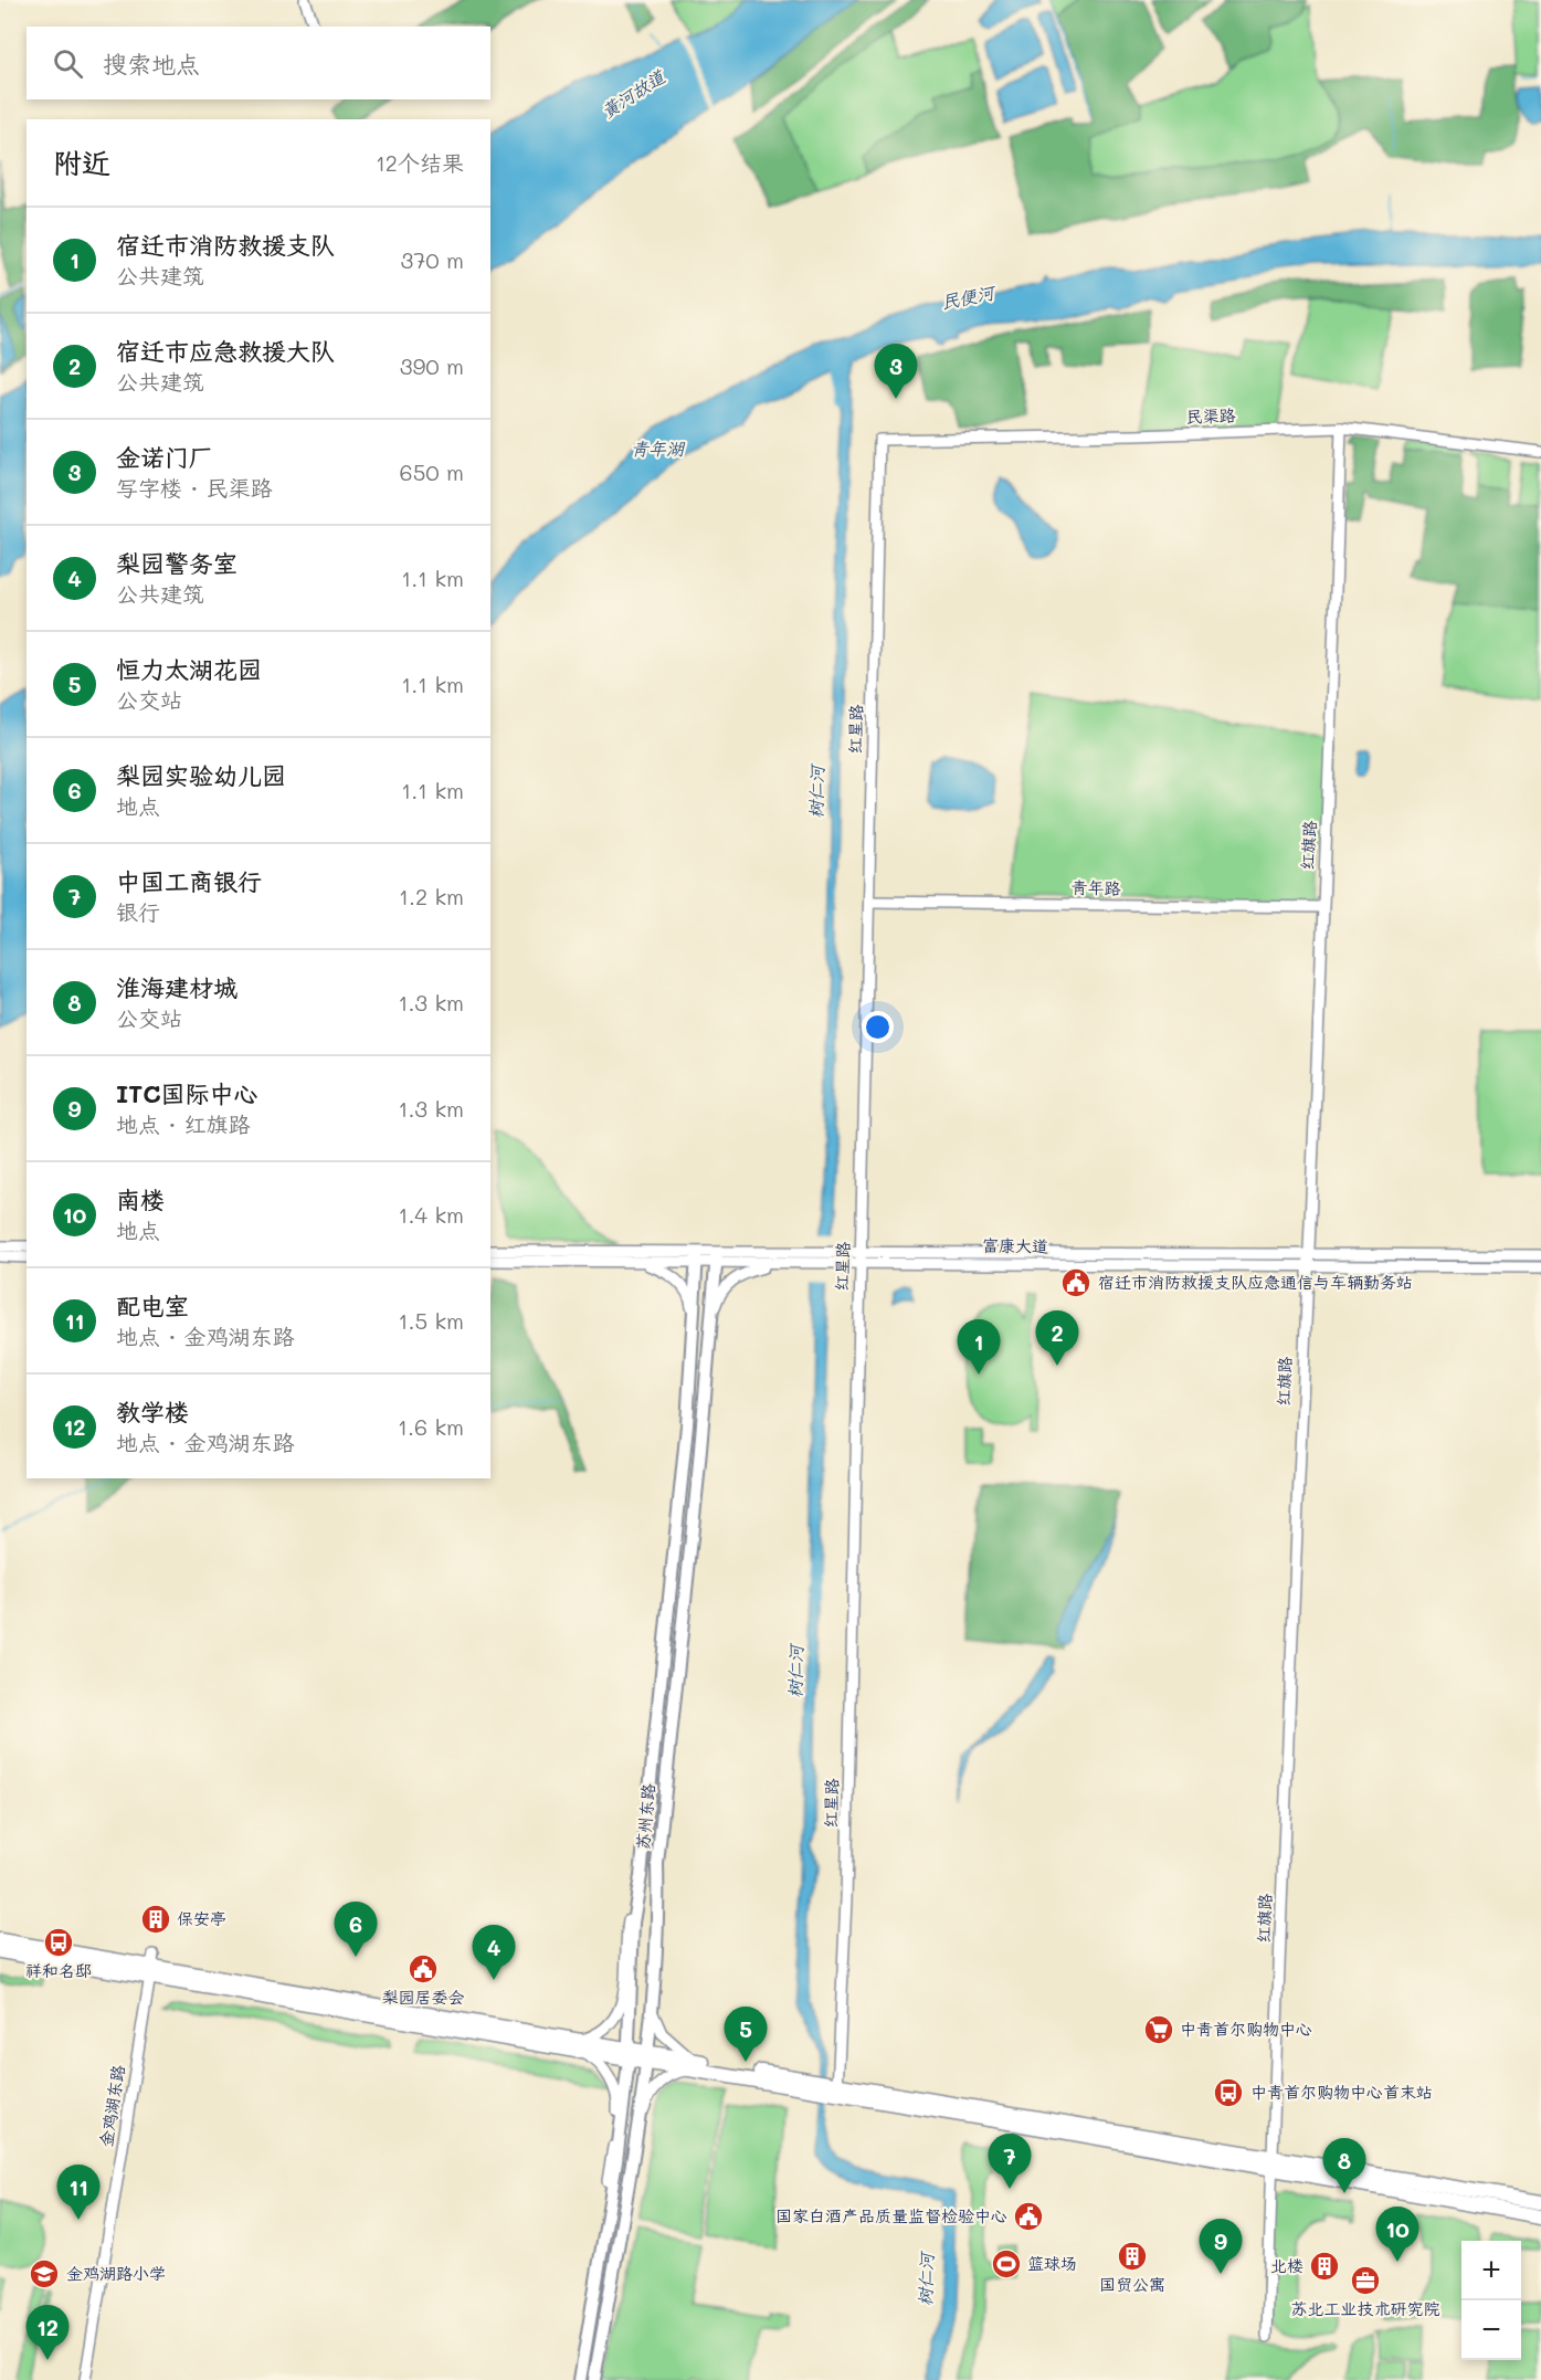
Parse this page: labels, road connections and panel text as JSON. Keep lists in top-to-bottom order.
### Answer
{
  "streets": {
    "main road": ["苏州东路"],
    "street": [
      "民渠路",
      "红星路",
      "红旗路",
      "青年路",
      "富康大道",
      "金鸡湖东路"
    ]
  },
  "crossings": [
    ["民渠路", "红星路"],
    ["民渠路", "红旗路"],
    ["红星路", "青年路"],
    ["红星路", "富康大道"],
    ["红旗路", "青年路"],
    ["红旗路", "富康大道"],
    ["富康大道", "苏州东路"]
  ],
  "water": [
    "黄河故道",
    "民便河",
    "青年湖",
    "树仁河"
  ],
  "places": {
    "public building": ["宿迁市消防救援支队应急通信与车辆勤务站", "梨园居委会", "国家白酒产品质量监督检验中心"],
    "building": ["保安亭", "国贸公寓", "北楼"],
    "bus stop": ["祥和名邸", "中青首尔购物中心首末站"],
    "supermarket": ["中青首尔购物中心"],
    "sports": ["篮球场"],
    "school or university": ["金鸡湖路小学"],
    "office": ["苏北工业技术研究院"]
  },
  "page": {
    "search": "搜索地点",
    "heading": ["附近", "12个结果"],
    "list": [
      {
        "mark": "1",
        "name": "宿迁市消防救援支队",
        "note": "公共建筑",
        "value": "370 m"
      },
      {
        "mark": "2",
        "name": "宿迁市应急救援大队",
        "note": "公共建筑",
        "value": "390 m"
      },
      {
        "mark": "3",
        "name": "金诺门厂",
        "note": "写字楼 · 民渠路",
        "value": "650 m"
      },
      {
        "mark": "4",
        "name": "梨园警务室",
        "note": "公共建筑",
        "value": "1.1 km"
      },
      {
        "mark": "5",
        "name": "恒力太湖花园",
        "note": "公交站",
        "value": "1.1 km"
      },
      {
        "mark": "6",
        "name": "梨园实验幼儿园",
        "note": "地点",
        "value": "1.1 km"
      },
      {
        "mark": "7",
        "name": "中国工商银行",
        "note": "银行",
        "value": "1.2 km"
      },
      {
        "mark": "8",
        "name": "淮海建材城",
        "note": "公交站",
        "value": "1.3 km"
      },
      {
        "mark": "9",
        "name": "ITC国际中心",
        "note": "地点 · 红旗路",
        "value": "1.3 km"
      },
      {
        "mark": "10",
        "name": "南楼",
        "note": "地点",
        "value": "1.4 km"
      },
      {
        "mark": "11",
        "name": "配电室",
        "note": "地点 · 金鸡湖东路",
        "value": "1.5 km"
      },
      {
        "mark": "12",
        "name": "教学楼",
        "note": "地点 · 金鸡湖东路",
        "value": "1.6 km"
      }
    ],
    "pins": [
      "3",
      "2",
      "1",
      "6",
      "4",
      "5",
      "7",
      "8",
      "11",
      "10",
      "9",
      "12"
    ],
    "map_buttons": ["+", "−"]
  }
}
